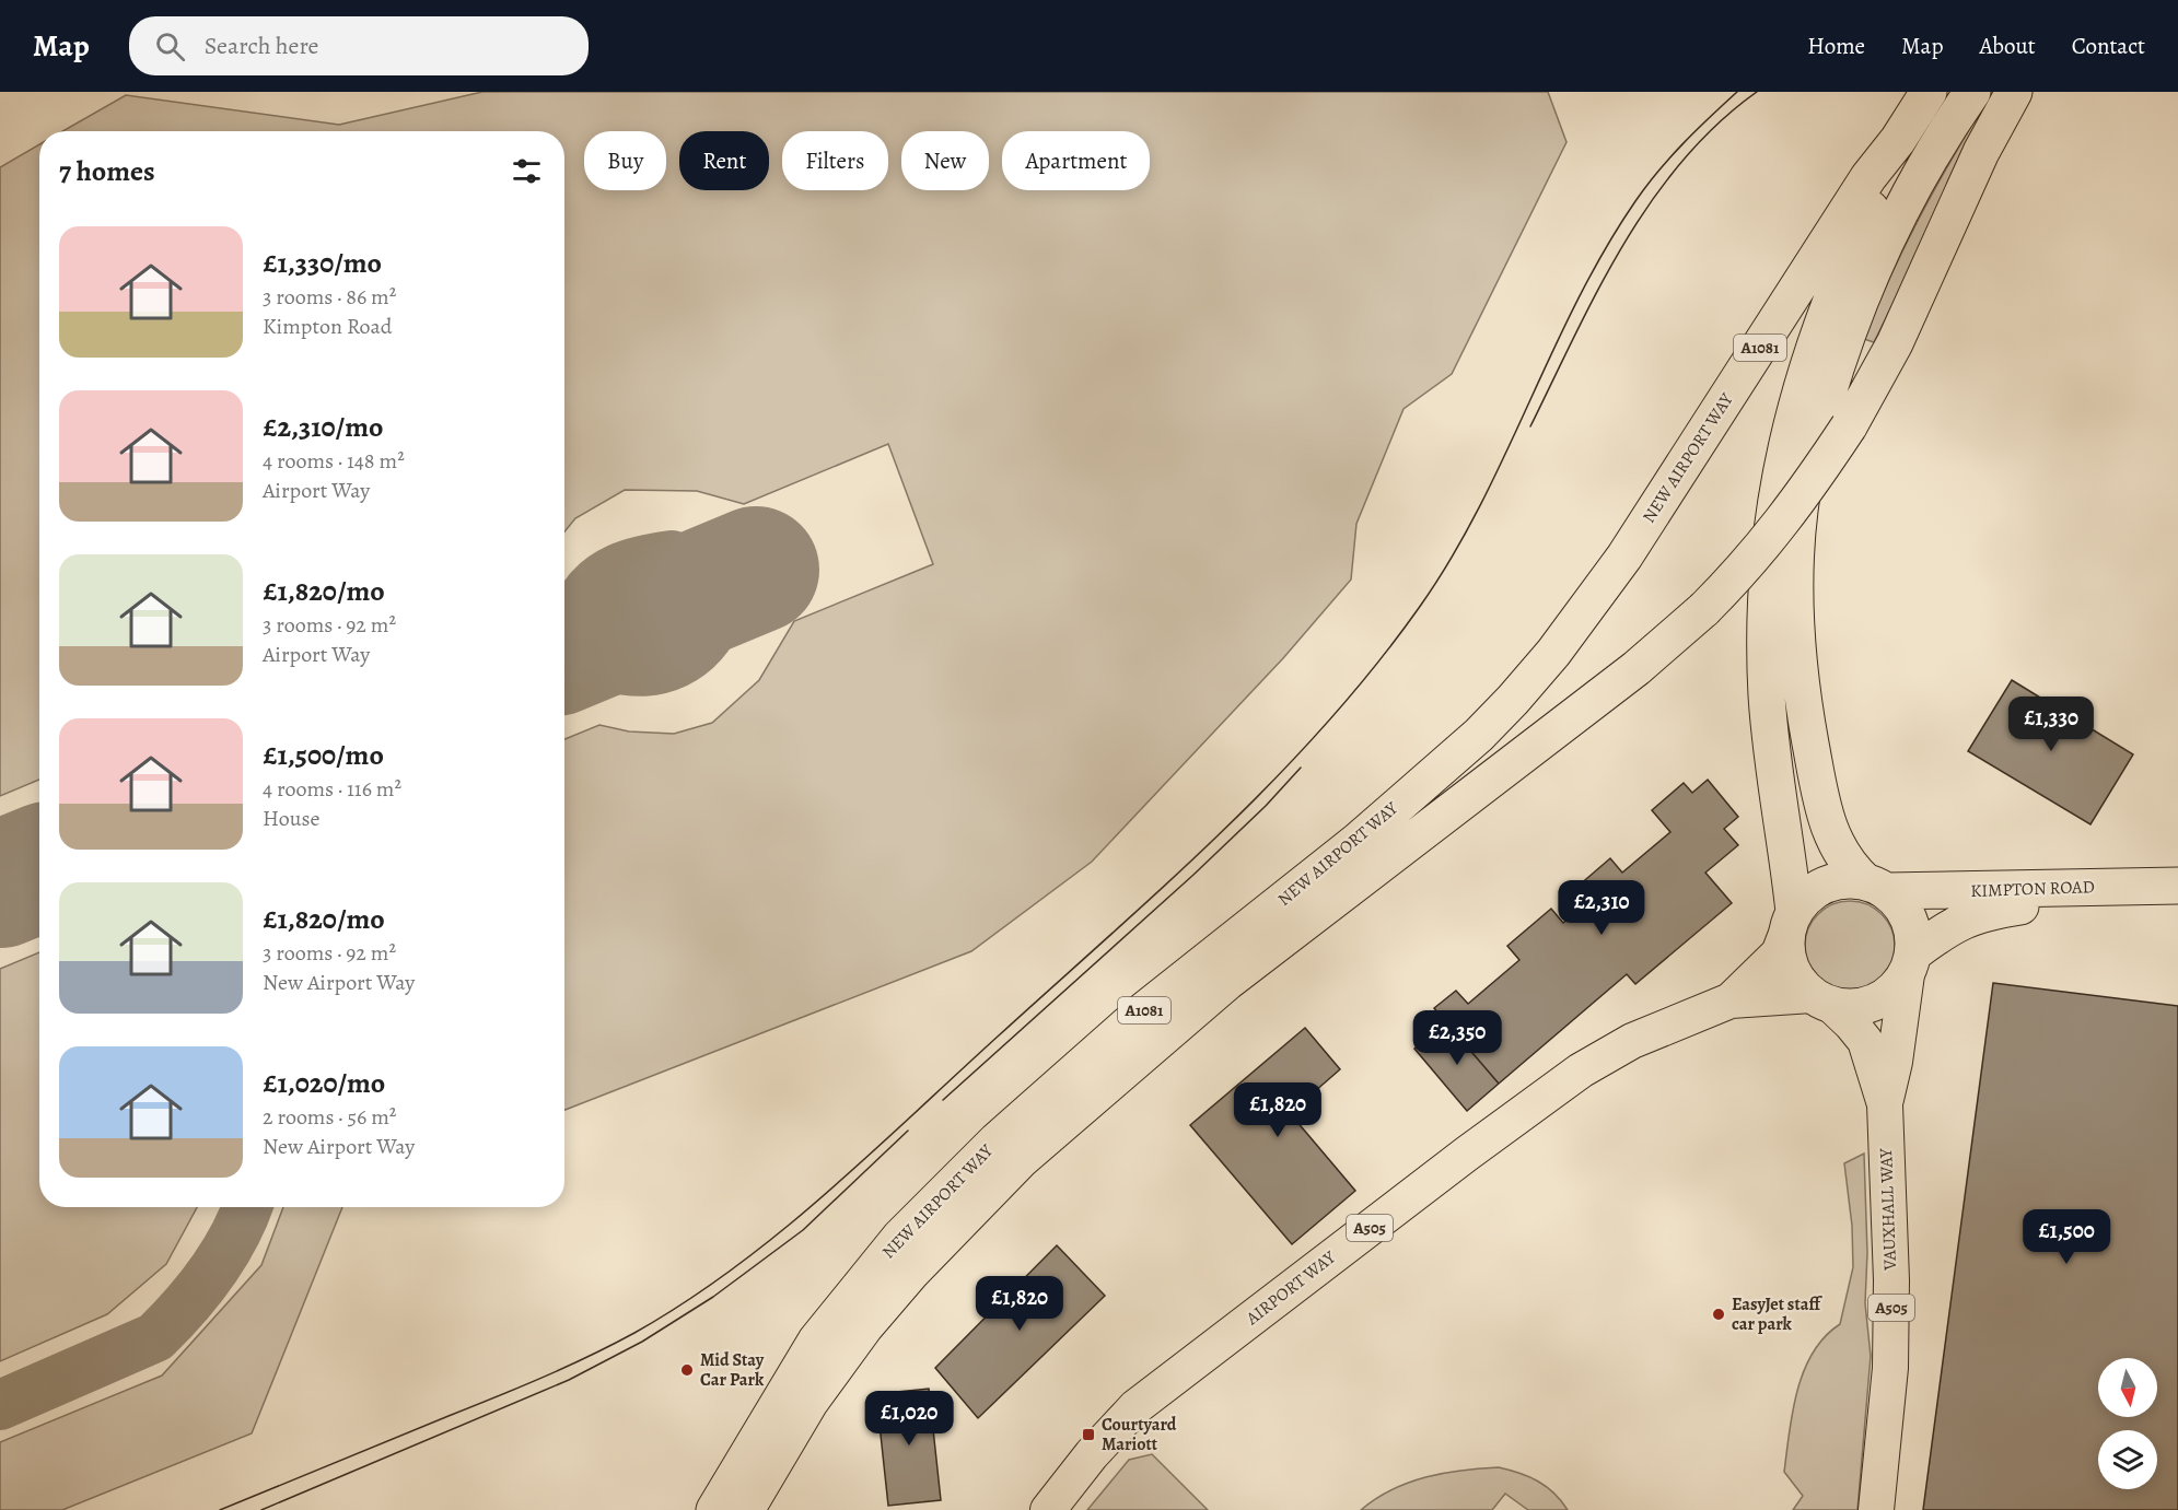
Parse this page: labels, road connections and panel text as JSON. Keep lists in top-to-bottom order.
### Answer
{
  "streets": {
    "highway": ["A1081", "NEW AIRPORT WAY", "KIMPTON ROAD"],
    "main road": ["VAUXHALL WAY", "A505", "AIRPORT WAY"]
  },
  "crossings": [
    ["NEW AIRPORT WAY", "KIMPTON ROAD"],
    ["NEW AIRPORT WAY", "VAUXHALL WAY"],
    ["NEW AIRPORT WAY", "AIRPORT WAY"],
    ["KIMPTON ROAD", "VAUXHALL WAY"],
    ["KIMPTON ROAD", "AIRPORT WAY"],
    ["VAUXHALL WAY", "AIRPORT WAY"]
  ],
  "places": {
    "other": ["EasyJet staff car park", "Mid Stay Car Park"],
    "transit": ["Courtyard Mariott"]
  },
  "north": "bottom",
  "page": {
    "header": "Map",
    "search": "Search here",
    "nav": [
      "Home",
      "Map",
      "About",
      "Contact"
    ],
    "chip": [
      "Buy",
      "Rent",
      "Filters",
      "New",
      "Apartment"
    ],
    "heading": "7 homes",
    "list": [
      {
        "name": "£1,330/mo",
        "note": "3 rooms · 86 m² · Kimpton Road"
      },
      {
        "name": "£2,310/mo",
        "note": "4 rooms · 148 m² · Airport Way"
      },
      {
        "name": "£1,820/mo",
        "note": "3 rooms · 92 m² · Airport Way"
      },
      {
        "name": "£1,500/mo",
        "note": "4 rooms · 116 m² · House"
      },
      {
        "name": "£1,820/mo",
        "note": "3 rooms · 92 m² · New Airport Way"
      },
      {
        "name": "£1,020/mo",
        "note": "2 rooms · 56 m² · New Airport Way"
      }
    ],
    "price": [
      "£1,330",
      "£2,310",
      "£2,350",
      "£1,820",
      "£1,500",
      "£1,820",
      "£1,020"
    ]
  }
}
